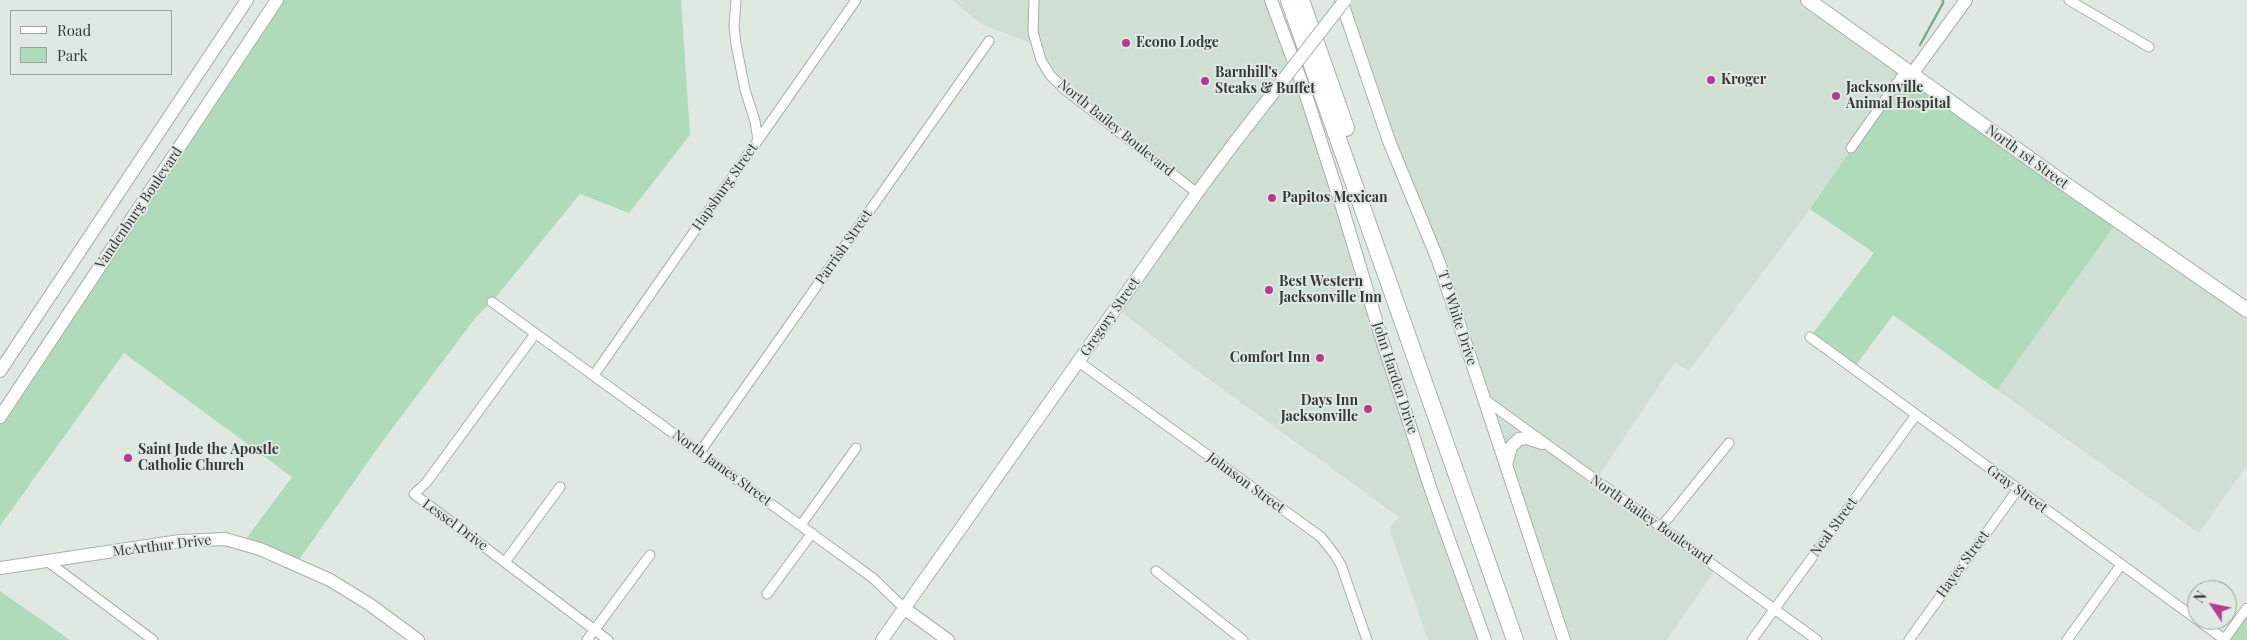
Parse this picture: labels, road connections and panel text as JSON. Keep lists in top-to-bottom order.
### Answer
{
  "streets": {
    "main road": [
      "North 1st Street",
      "Vandenburg Boulevard",
      "Gregory Street",
      "T P White Drive",
      "John Harden Drive",
      "North James Street",
      "McArthur Drive"
    ],
    "street": [
      "North Bailey Boulevard",
      "Hapsburg Street",
      "Parrish Street",
      "Johnson Street",
      "Gray Street",
      "Lessel Drive",
      "Neal Street",
      "Hayes Street"
    ]
  },
  "crossings": [
    ["North Bailey Boulevard", "Gregory Street"],
    ["North Bailey Boulevard", "T P White Drive"],
    ["North Bailey Boulevard", "Neal Street"],
    ["Hapsburg Street", "North James Street"],
    ["Parrish Street", "North James Street"],
    ["Gregory Street", "North James Street"],
    ["Gregory Street", "Johnson Street"],
    ["North James Street", "Lessel Drive"],
    ["Gray Street", "Neal Street"],
    ["Gray Street", "Hayes Street"]
  ],
  "places": [
    "Econo Lodge",
    "Kroger",
    "Barnhill's Steaks & Buffet",
    "Jacksonville Animal Hospital",
    "Papitos Mexican",
    "Best Western Jacksonville Inn",
    "Comfort Inn",
    "Days Inn Jacksonville",
    "Saint Jude the Apostle Catholic Church"
  ],
  "legend": ["Road", "Park"],
  "north": "top left"
}
